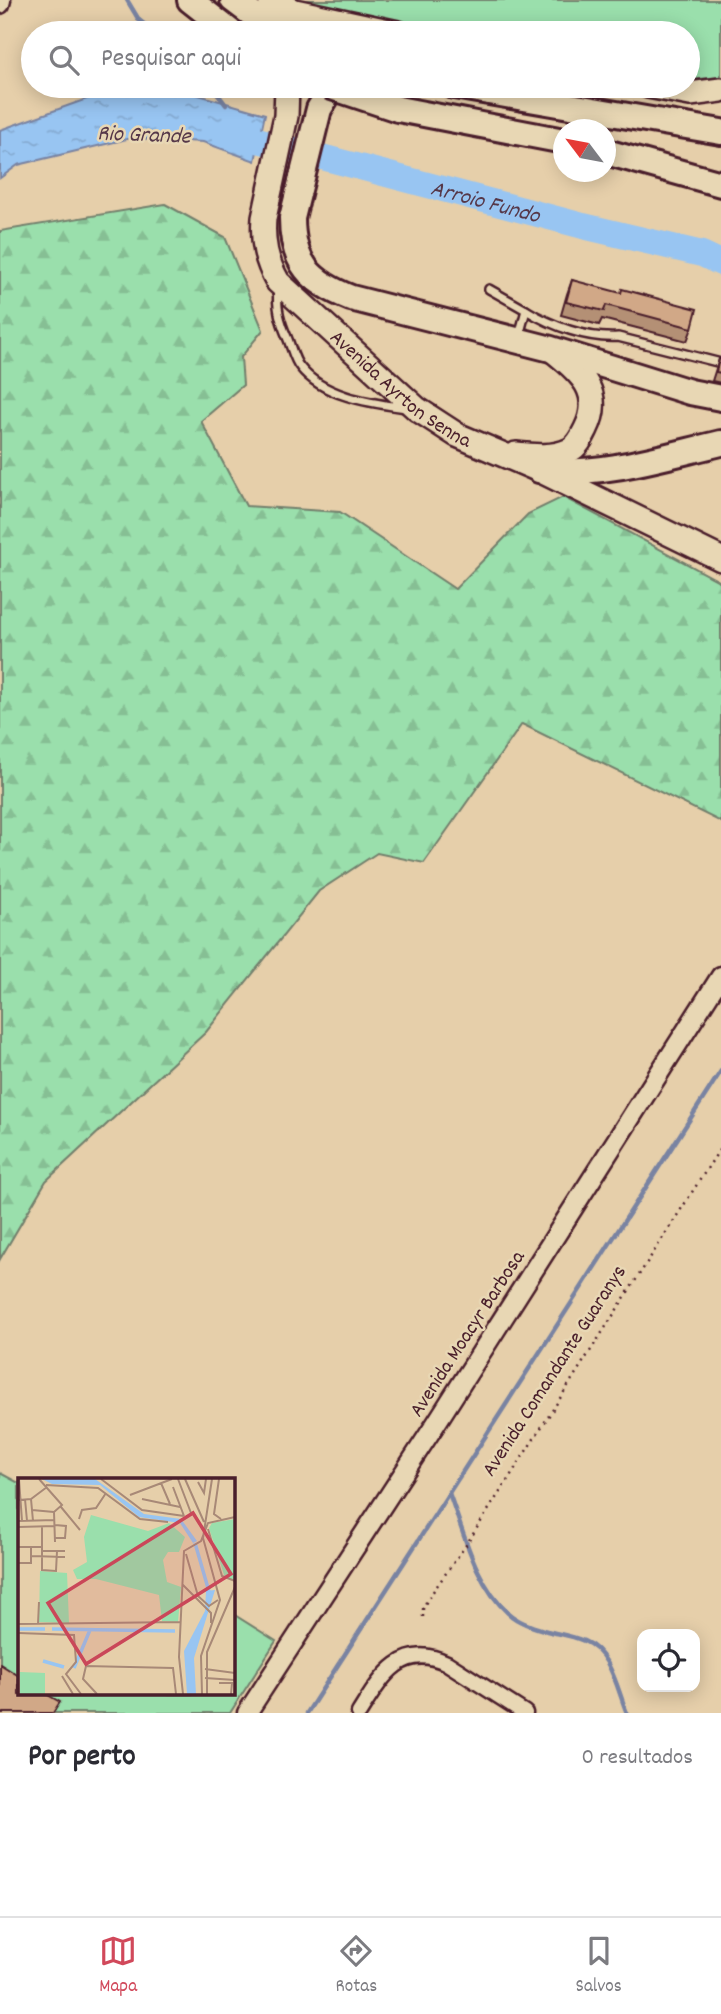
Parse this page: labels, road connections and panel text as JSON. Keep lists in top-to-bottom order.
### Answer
{
  "streets": {
    "highway": ["Avenida Ayrton Senna"],
    "street": ["Avenida Moacyr Barbosa"],
    "path": ["Avenida Comandante Guaranys"]
  },
  "water": ["Rio Grande", "Arroio Fundo"],
  "north": "top left",
  "page": {
    "search": "Pesquisar aqui",
    "heading": ["Por perto", "0 resultados"],
    "nav": ["Mapa", "Rotas", "Salvos"]
  }
}
